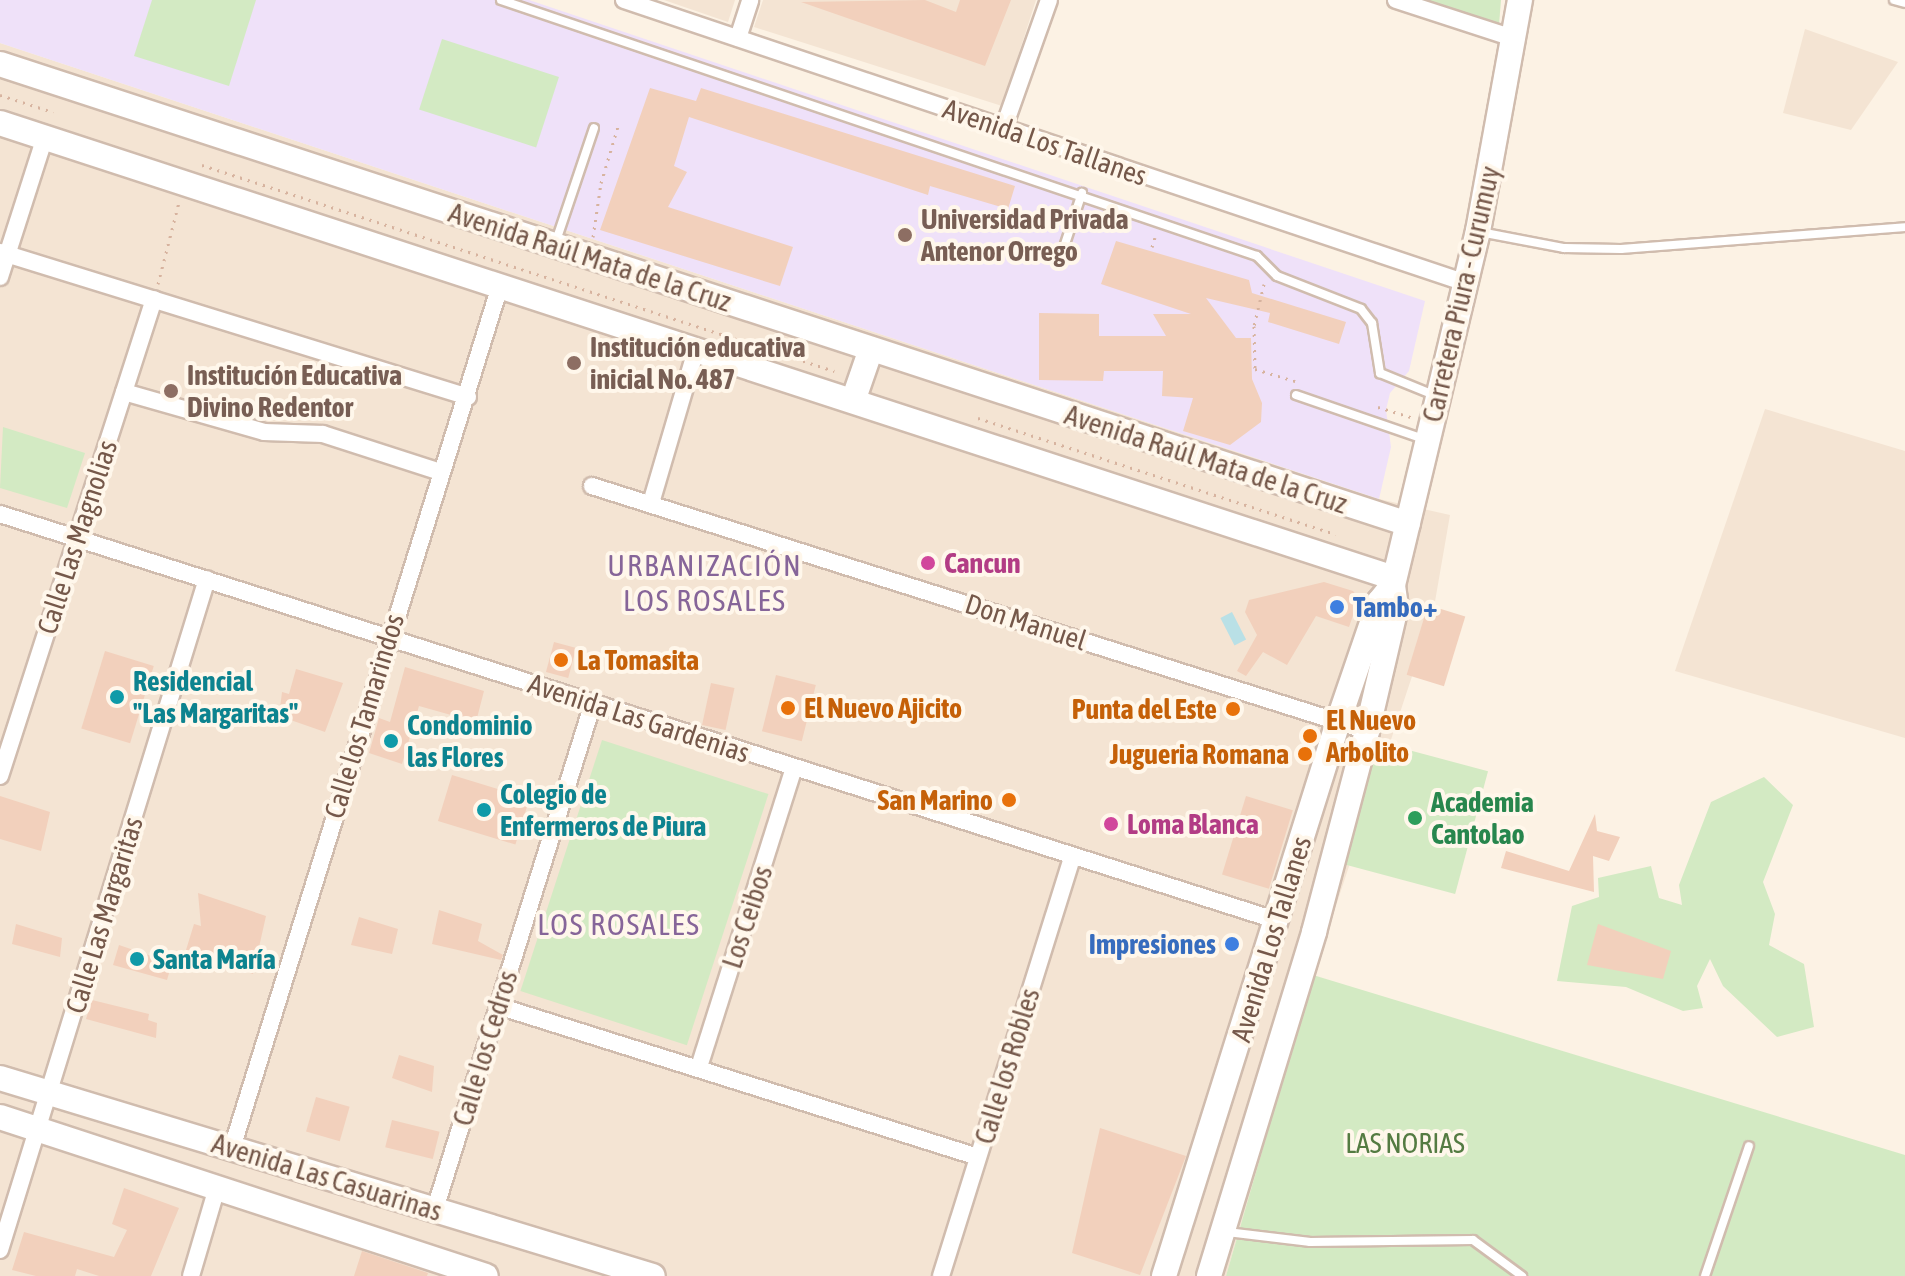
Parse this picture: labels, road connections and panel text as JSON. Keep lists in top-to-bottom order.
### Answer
{
  "streets": {
    "main road": [
      "Avenida Los Tallanes",
      "Avenida Raúl Mata de la Cruz",
      "Carretera Piura - Curumuy",
      "Avenida Las Casuarinas"
    ],
    "street": [
      "Calle Las Magnolias",
      "Don Manuel",
      "Calle los Tamarindos",
      "Avenida Las Gardenias",
      "Calle Las Margaritas",
      "Los Ceibos",
      "Calle los Cedros",
      "Calle los Robles"
    ]
  },
  "crossings": [
    ["Avenida Los Tallanes", "Avenida Raúl Mata de la Cruz"],
    ["Avenida Los Tallanes", "Carretera Piura - Curumuy"],
    ["Avenida Los Tallanes", "Don Manuel"],
    ["Avenida Los Tallanes", "Avenida Las Gardenias"],
    ["Avenida Raúl Mata de la Cruz", "Carretera Piura - Curumuy"],
    ["Avenida Raúl Mata de la Cruz", "Calle los Tamarindos"],
    ["Calle Las Magnolias", "Avenida Las Gardenias"],
    ["Calle los Tamarindos", "Avenida Las Gardenias"],
    ["Calle los Tamarindos", "Avenida Las Casuarinas"],
    ["Avenida Las Gardenias", "Calle Las Margaritas"],
    ["Avenida Las Gardenias", "Los Ceibos"],
    ["Avenida Las Gardenias", "Calle los Cedros"],
    ["Avenida Las Gardenias", "Calle los Robles"],
    ["Calle Las Margaritas", "Avenida Las Casuarinas"],
    ["Calle los Cedros", "Avenida Las Casuarinas"]
  ],
  "districts": ["URBANIZACIÓN LOS ROSALES", "LOS ROSALES"],
  "parks": ["LAS NORIAS"],
  "places": [
    "Universidad Privada Antenor Orrego",
    "Institución educativa inicial No. 487",
    "Institución Educativa Divino Redentor",
    "Cancun",
    "Tambo+",
    "La Tomasita",
    "Residencial \"Las Margaritas\"",
    "El Nuevo Ajicito",
    "Punta del Este",
    "El Nuevo Arbolito",
    "Condominio las Flores",
    "Jugueria Romana",
    "San Marino",
    "Colegio de Enfermeros de Piura",
    "Academia Cantolao",
    "Loma Blanca",
    "Impresiones",
    "Santa María"
  ]
}
